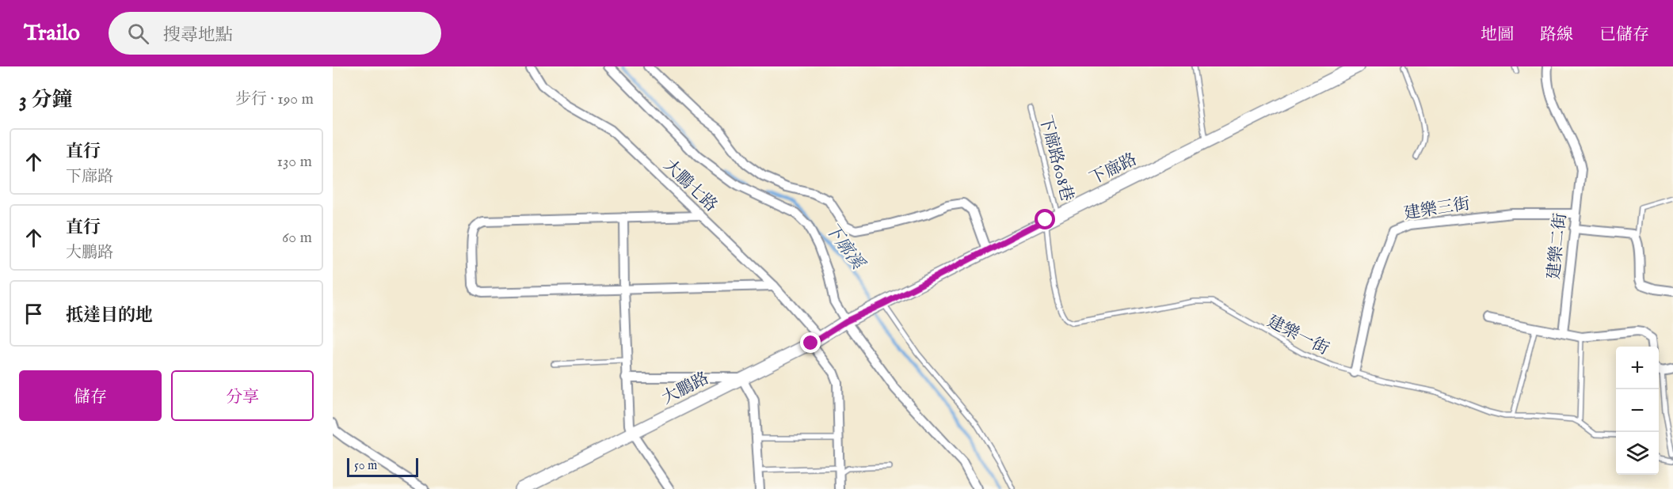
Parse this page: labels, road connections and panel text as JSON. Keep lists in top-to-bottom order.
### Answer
{
  "streets": {
    "street": [
      "下廍路",
      "大鵬七路",
      "建樂三街",
      "建樂二街",
      "大鵬路"
    ],
    "lane": ["下廍路608巷", "建樂一街"]
  },
  "crossings": [
    ["下廍路608巷", "下廍路"],
    ["下廍路", "建樂一街"],
    ["下廍路", "大鵬路"],
    ["大鵬七路", "大鵬路"],
    ["建樂三街", "建樂二街"],
    ["建樂三街", "建樂一街"]
  ],
  "water": ["下廓溪"],
  "scale_bar": "50 m",
  "page": {
    "header": "Trailo",
    "search": "搜尋地點",
    "nav": ["地圖", "路線", "已儲存"],
    "heading": ["3 分鐘", "步行 · 190 m"],
    "list": [
      ["直行", "下廍路", "130 m"],
      ["直行", "大鵬路", "60 m"],
      "抵達目的地"
    ],
    "map_buttons": ["+", "−"],
    "buttons": ["儲存", "分享"],
    "scale": "50 m"
  }
}
